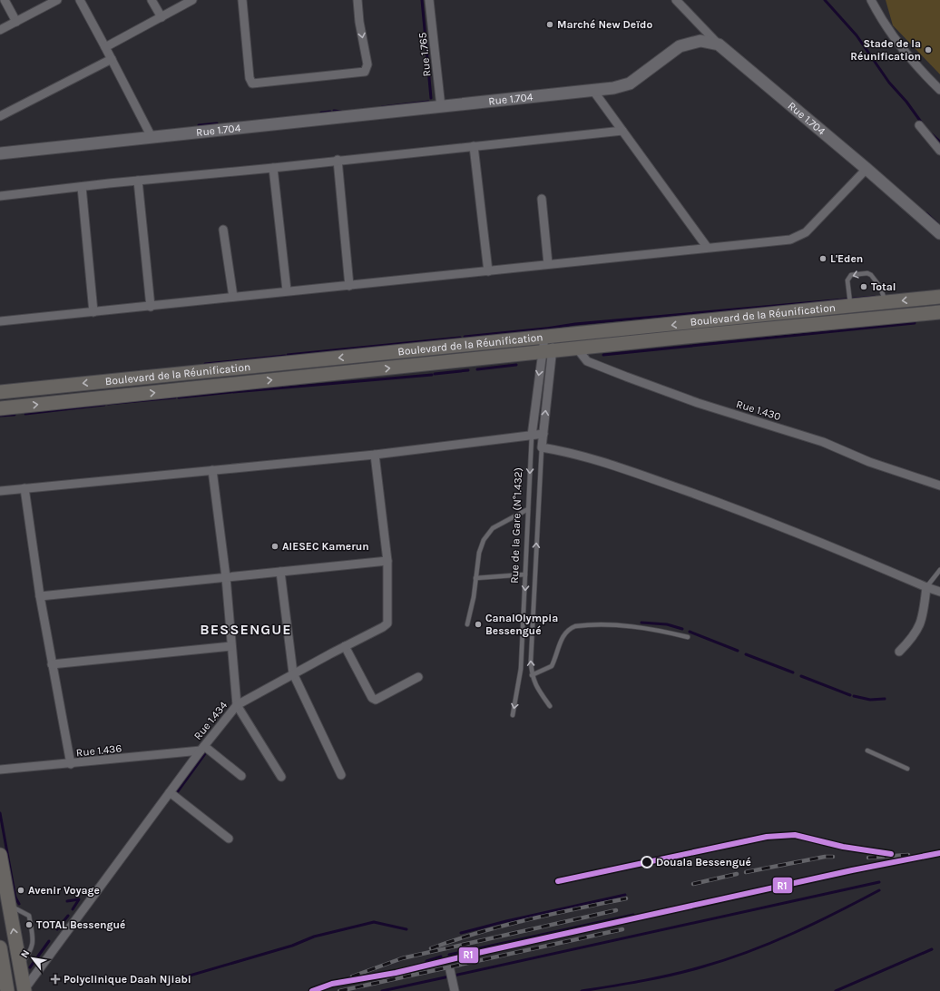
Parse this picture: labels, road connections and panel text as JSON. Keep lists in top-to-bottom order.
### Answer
{
  "streets": {
    "main road": ["Boulevard de la Réunification"],
    "street": [
      "Rue 1.765",
      "Rue 1.704",
      "Rue 1.430",
      "Rue de la Gare (N°1.432)",
      "Rue 1.434",
      "Rue 1.436"
    ]
  },
  "crossings": [
    ["Rue 1.765", "Rue 1.704"],
    ["Rue 1.434", "Rue 1.436"]
  ],
  "districts": ["BESSENGUE"],
  "places": {
    "other": [
      "Marché New Deïdo",
      "Stade de la Réunification",
      "L'Eden",
      "Total",
      "AIESEC Kamerun",
      "CanalOlympia Bessengué",
      "Douala Bessengué",
      "Avenir Voyage",
      "TOTAL Bessengué"
    ],
    "health": ["Polyclinique Daah Njiabi"]
  },
  "lines": ["transit line R1"],
  "north": "top left"
}
